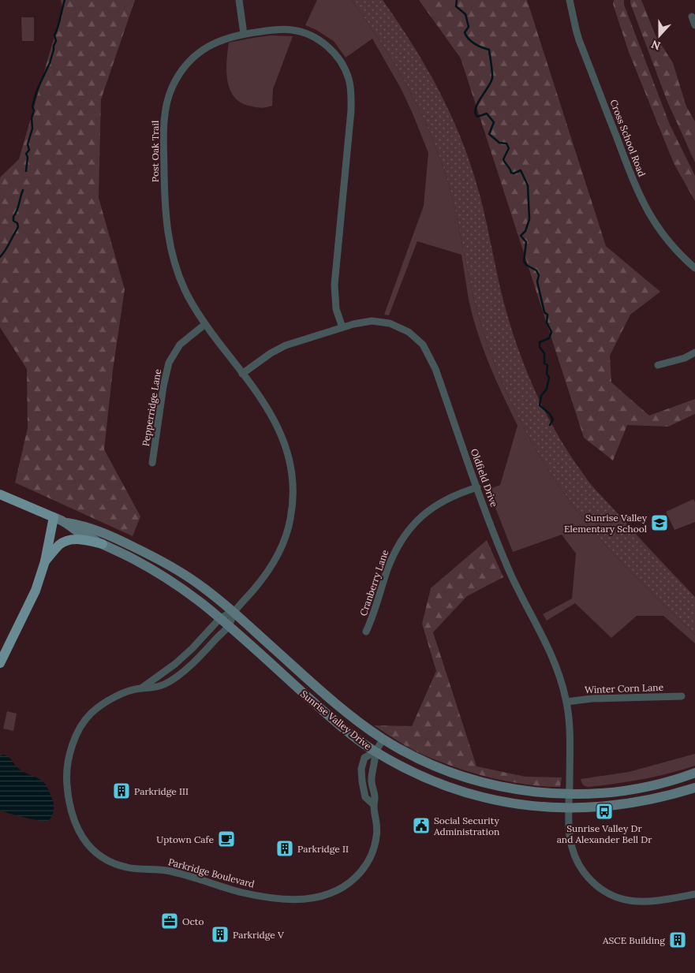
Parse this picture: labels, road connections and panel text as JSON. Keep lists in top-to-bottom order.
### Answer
{
  "streets": {
    "main road": ["Sunrise Valley Drive"],
    "street": [
      "Cross School Road",
      "Post Oak Trail",
      "Pepperridge Lane",
      "Oldfield Drive",
      "Cranberry Lane",
      "Winter Corn Lane",
      "Parkridge Boulevard"
    ]
  },
  "crossings": [
    ["Post Oak Trail", "Pepperridge Lane"],
    ["Post Oak Trail", "Oldfield Drive"],
    ["Post Oak Trail", "Sunrise Valley Drive"],
    ["Post Oak Trail", "Parkridge Boulevard"],
    ["Oldfield Drive", "Cranberry Lane"],
    ["Oldfield Drive", "Winter Corn Lane"],
    ["Oldfield Drive", "Sunrise Valley Drive"],
    ["Sunrise Valley Drive", "Parkridge Boulevard"]
  ],
  "places": {
    "school or university": ["Sunrise Valley Elementary School"],
    "building": [
      "Parkridge III",
      "Parkridge II",
      "Parkridge V",
      "ASCE Building"
    ],
    "bus stop": ["Sunrise Valley Dr and Alexander Bell Dr"],
    "public building": ["Social Security Administration"],
    "cafe": ["Uptown Cafe"],
    "office": ["Octo"]
  },
  "north": "bottom"
}
